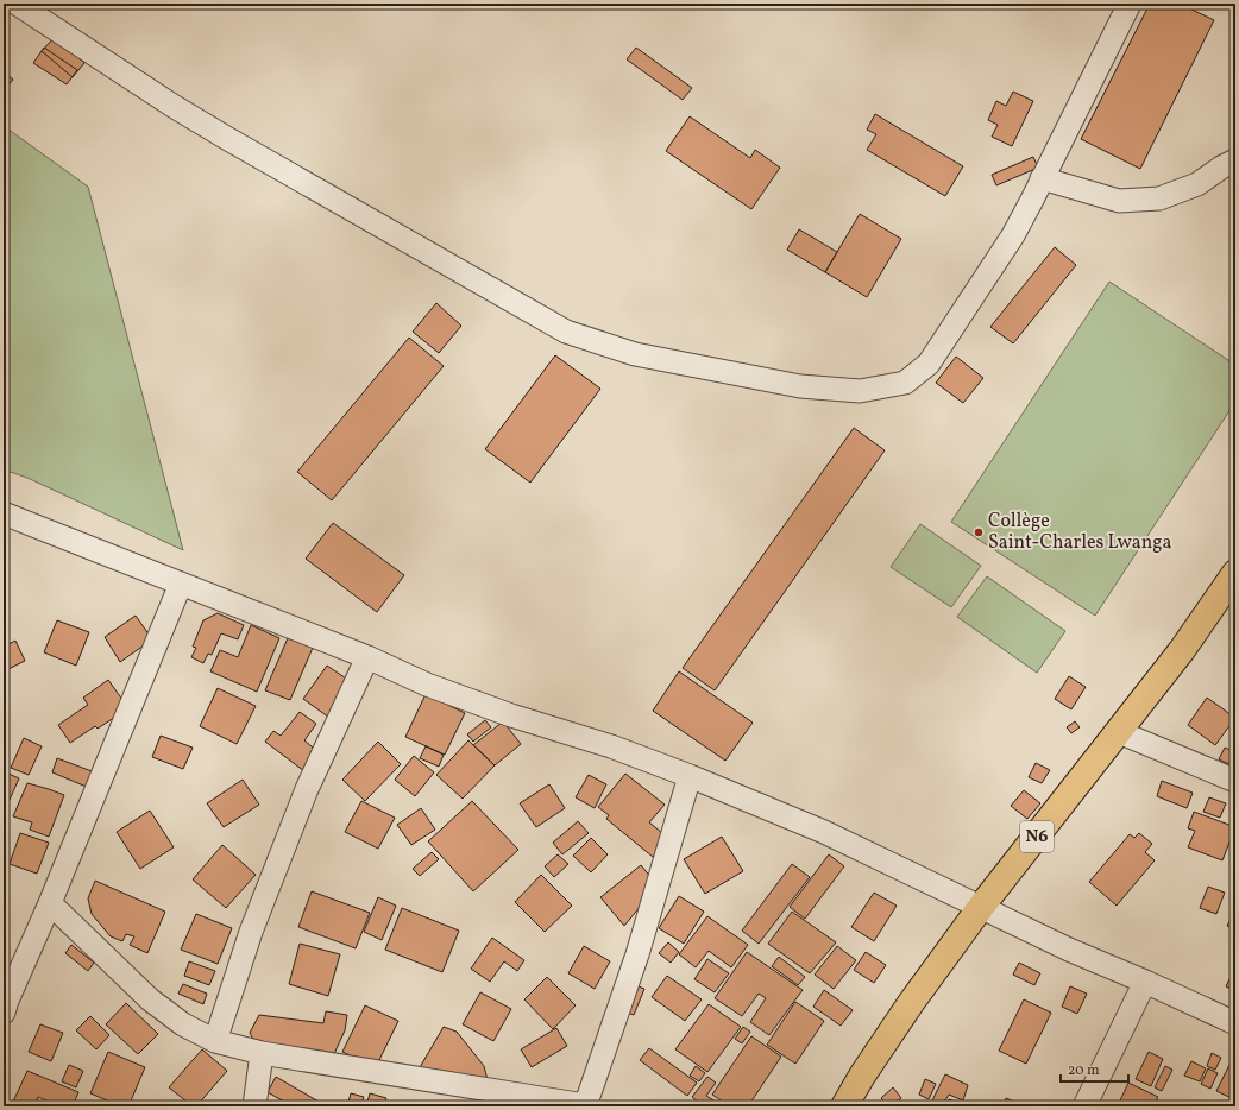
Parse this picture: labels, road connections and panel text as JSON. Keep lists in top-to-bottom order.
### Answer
{
  "streets": {
    "main road": ["N6"]
  },
  "places": ["Collège Saint-Charles Lwanga"],
  "scale_bar": "20 m"
}
